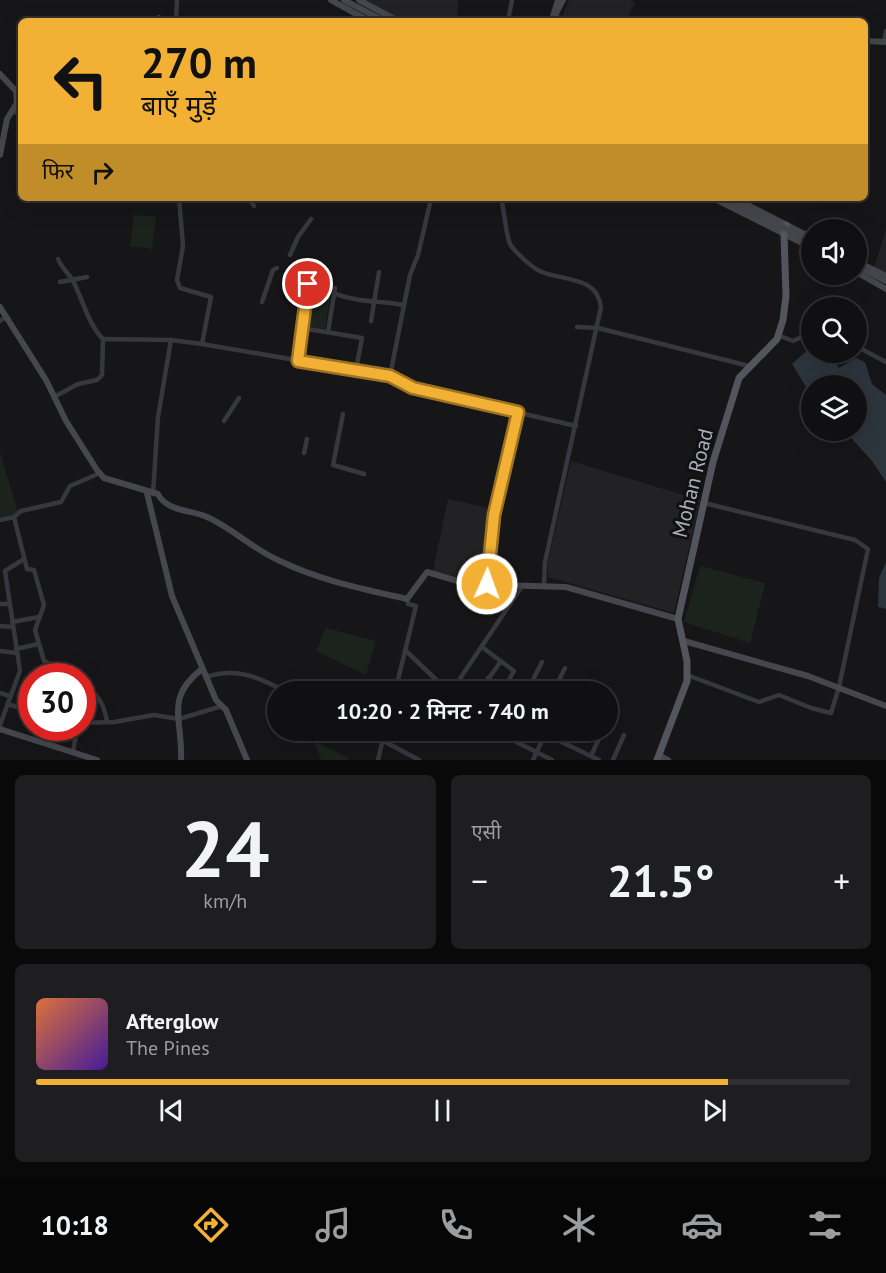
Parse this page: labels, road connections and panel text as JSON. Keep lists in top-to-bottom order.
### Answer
{
  "streets": {
    "main road": ["Mohan Road"]
  },
  "page": {
    "turn": ["270 m", "बाएँ मुड़ें"],
    "then": "फिर",
    "limit": "30",
    "trip": "10:20 · 2 मिनट · 740 m",
    "tile": [
      ["24", "km/h"],
      "एसी"
    ],
    "heat": ["−", "21.5°", "+"],
    "song": ["Afterglow", "The Pines"],
    "tabs": "10:18"
  }
}
